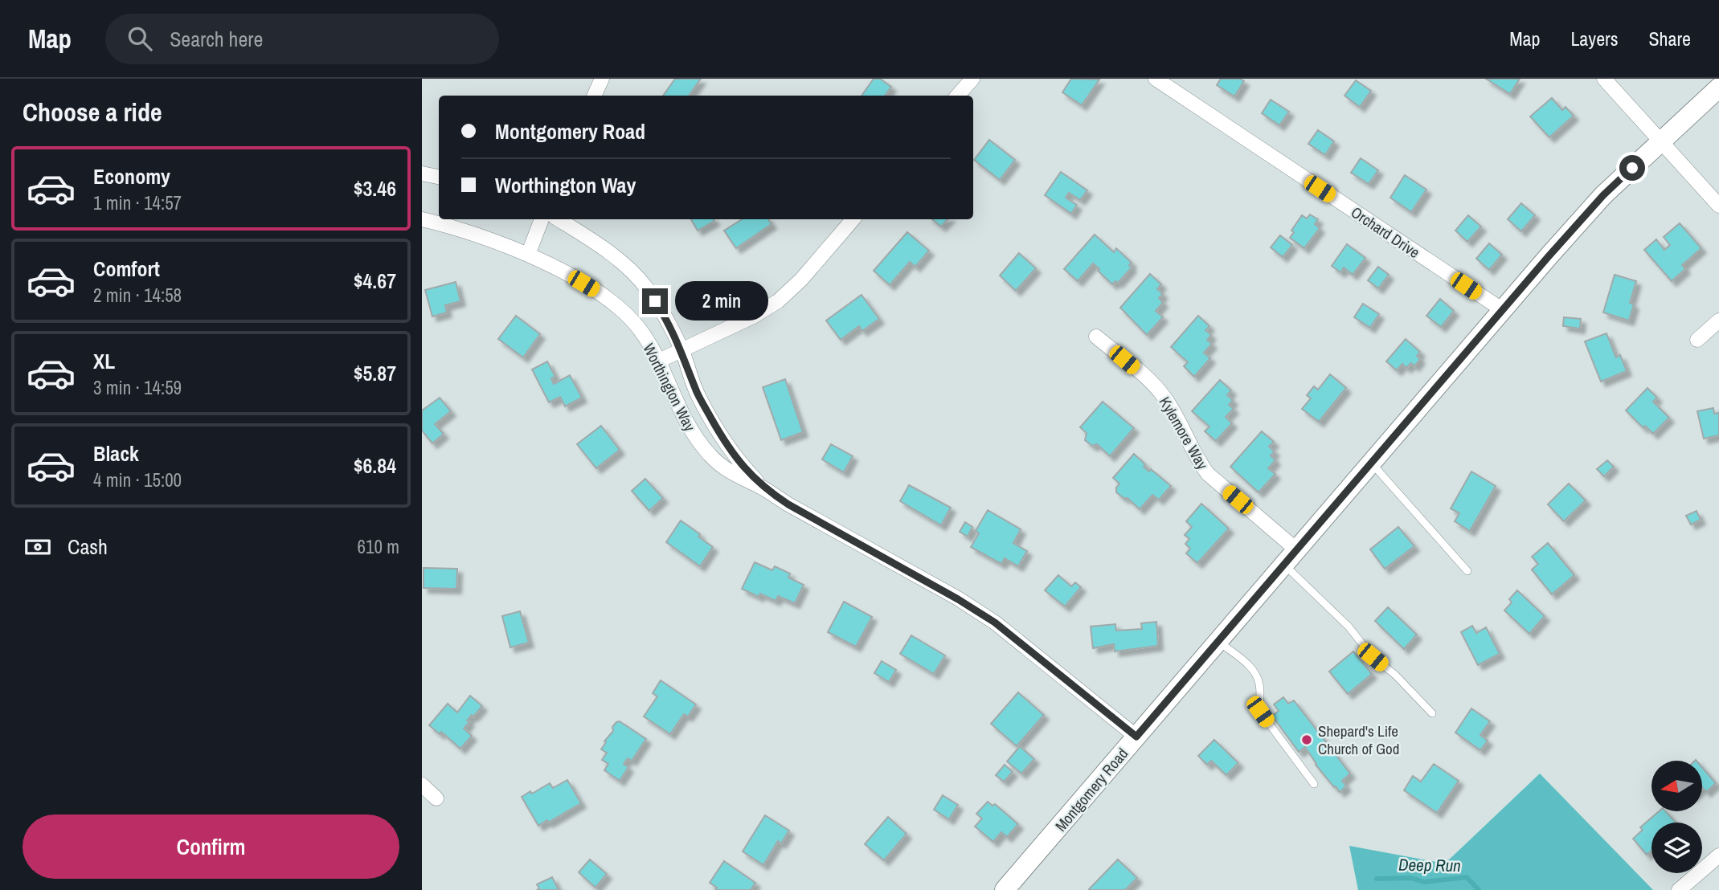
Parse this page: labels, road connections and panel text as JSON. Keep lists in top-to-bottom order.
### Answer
{
  "streets": {
    "main road": ["Montgomery Road"],
    "street": ["Orchard Drive", "Worthington Way", "Kylemore Way"]
  },
  "crossings": [
    ["Orchard Drive", "Montgomery Road"],
    ["Worthington Way", "Montgomery Road"],
    ["Kylemore Way", "Montgomery Road"]
  ],
  "water": ["Deep Run"],
  "places": ["Shepard's Life Church of God"],
  "north": "left",
  "page": {
    "header": "Map",
    "search": "Search here",
    "nav": ["Map", "Layers", "Share"],
    "heading": "Choose a ride",
    "banner": ["Montgomery Road", "Worthington Way"],
    "list": [
      {
        "name": "Economy",
        "note": "1 min · 14:57",
        "value": "$3.46"
      },
      {
        "name": "Comfort",
        "note": "2 min · 14:58",
        "value": "$4.67"
      },
      {
        "name": "XL",
        "note": "3 min · 14:59",
        "value": "$5.87"
      },
      {
        "name": "Black",
        "note": "4 min · 15:00",
        "value": "$6.84"
      }
    ],
    "bubble": "2 min",
    "pay": ["Cash", "610 m"],
    "buttons": "Confirm"
  }
}
